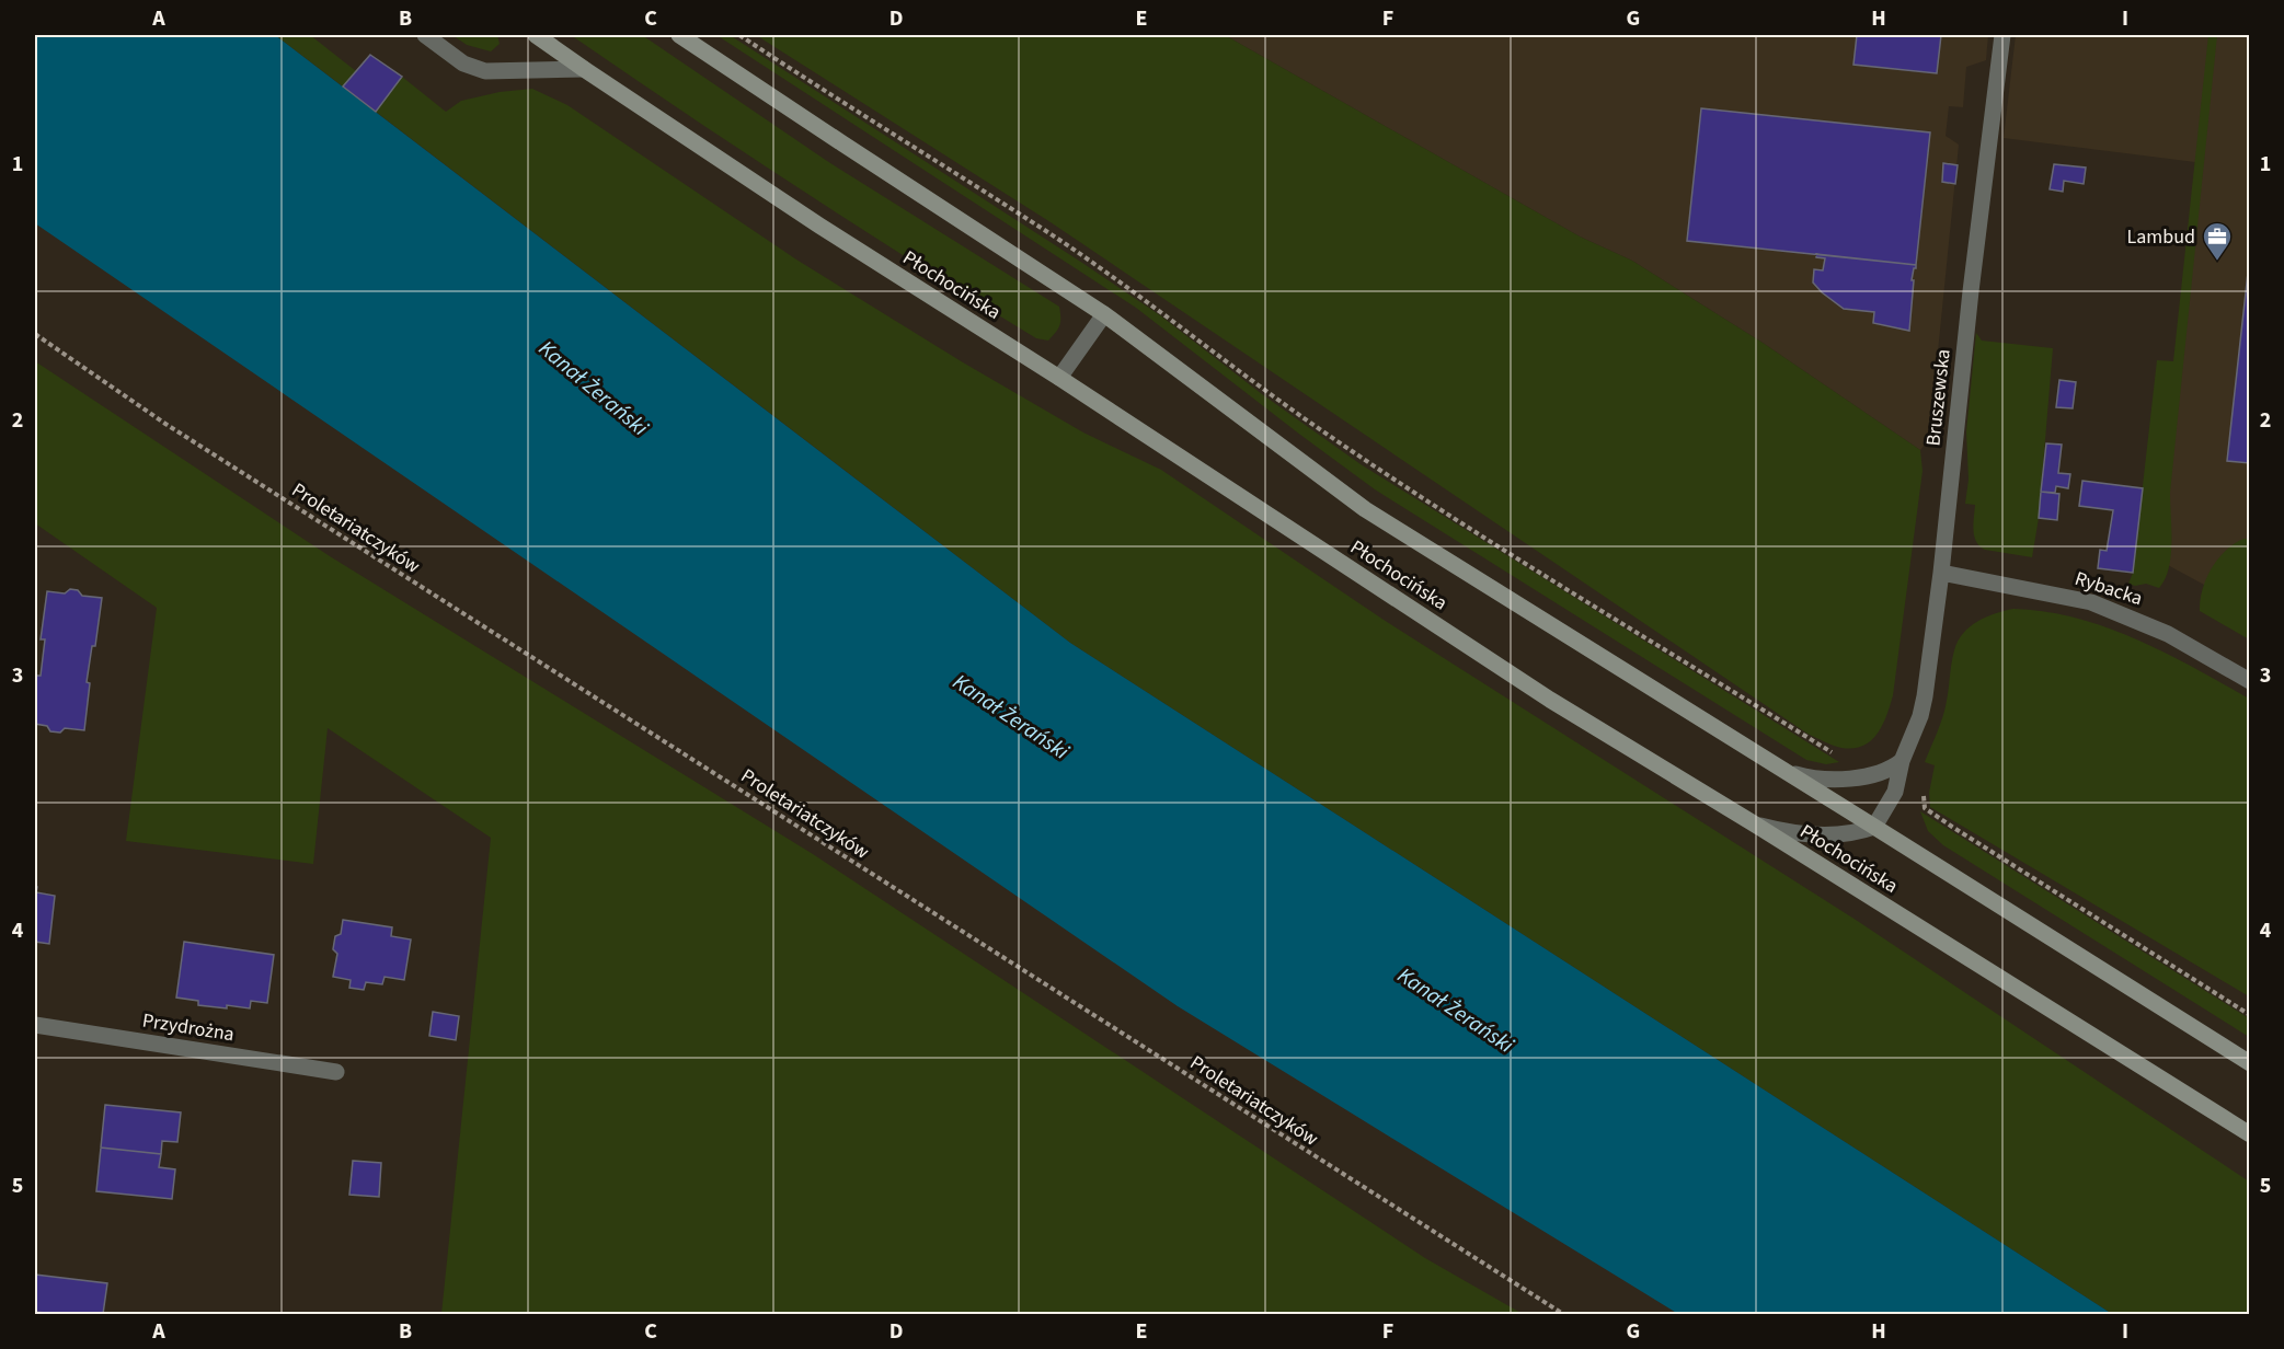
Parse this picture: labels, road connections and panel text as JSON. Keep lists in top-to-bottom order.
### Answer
{
  "streets": {
    "main road": ["Płochocińska"],
    "street": ["Bruszewska", "Rybacka", "Przydrożna"],
    "path": ["Proletariatczyków"]
  },
  "crossings": [
    ["Płochocińska", "Bruszewska"],
    ["Bruszewska", "Rybacka"]
  ],
  "water": ["Kanał Żerański"],
  "places": {
    "office": ["Lambud"]
  },
  "grid": {
    "columns": [
      "A",
      "B",
      "C",
      "D",
      "E",
      "F",
      "G",
      "H",
      "I"
    ],
    "rows": [
      "1",
      "2",
      "3",
      "4",
      "5"
    ]
  }
}
